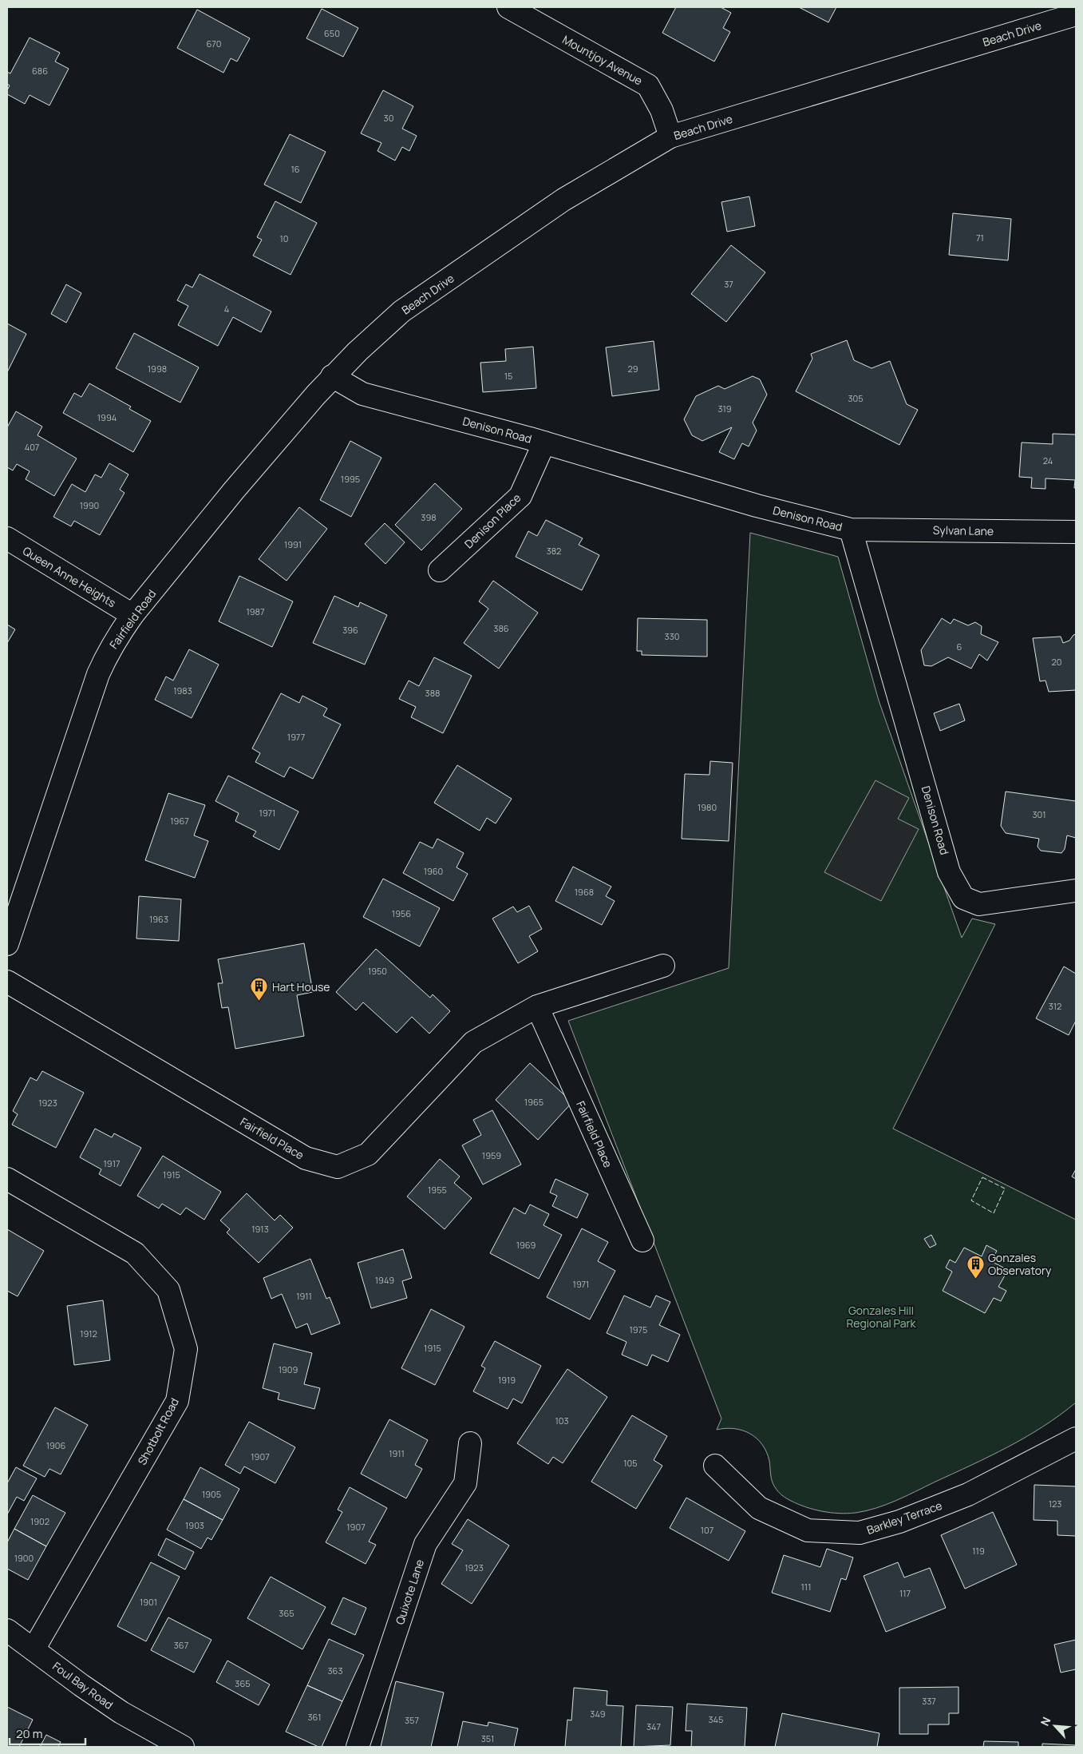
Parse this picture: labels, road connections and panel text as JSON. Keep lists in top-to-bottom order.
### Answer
{
  "streets": {
    "street": [
      "Beach Drive",
      "Mountjoy Avenue",
      "Denison Road",
      "Denison Place",
      "Sylvan Lane",
      "Queen Anne Heights",
      "Fairfield Road",
      "Fairfield Place",
      "Shotbolt Road",
      "Barkley Terrace",
      "Quixote Lane",
      "Foul Bay Road"
    ]
  },
  "crossings": [
    ["Beach Drive", "Mountjoy Avenue"],
    ["Beach Drive", "Fairfield Road"],
    ["Denison Road", "Denison Place"],
    ["Denison Road", "Sylvan Lane"],
    ["Denison Road", "Fairfield Road"],
    ["Queen Anne Heights", "Fairfield Road"],
    ["Shotbolt Road", "Foul Bay Road"]
  ],
  "parks": ["Gonzales Hill Regional Park"],
  "places": {
    "building": ["Hart House", "Gonzales Observatory"]
  },
  "house_numbers": [
    "650",
    "670",
    "686",
    "30",
    "16",
    "71",
    "10",
    "37",
    "4",
    "1998",
    "29",
    "15",
    "305",
    "319",
    "1994",
    "407",
    "24",
    "1995",
    "1990",
    "398",
    "1991",
    "382",
    "1987",
    "386",
    "396",
    "330",
    "6",
    "20",
    "1983",
    "388",
    "1977",
    "1980",
    "1971",
    "301",
    "1967",
    "1960",
    "1968",
    "1956",
    "1963",
    "1950",
    "312",
    "1965",
    "1923",
    "1959",
    "1917",
    "1915",
    "1955",
    "1913",
    "1969",
    "1949",
    "1971",
    "1911",
    "1975",
    "1912",
    "1915",
    "1909",
    "1919",
    "103",
    "1906",
    "1911",
    "1907",
    "105",
    "1905",
    "123",
    "1902",
    "1903",
    "1907",
    "107",
    "119",
    "1900",
    "1923",
    "111",
    "117",
    "1901",
    "365",
    "367",
    "363",
    "365",
    "337",
    "349",
    "361",
    "345",
    "357",
    "347",
    "351"
  ],
  "scale_bar": "20 m",
  "north": "top left"
}
